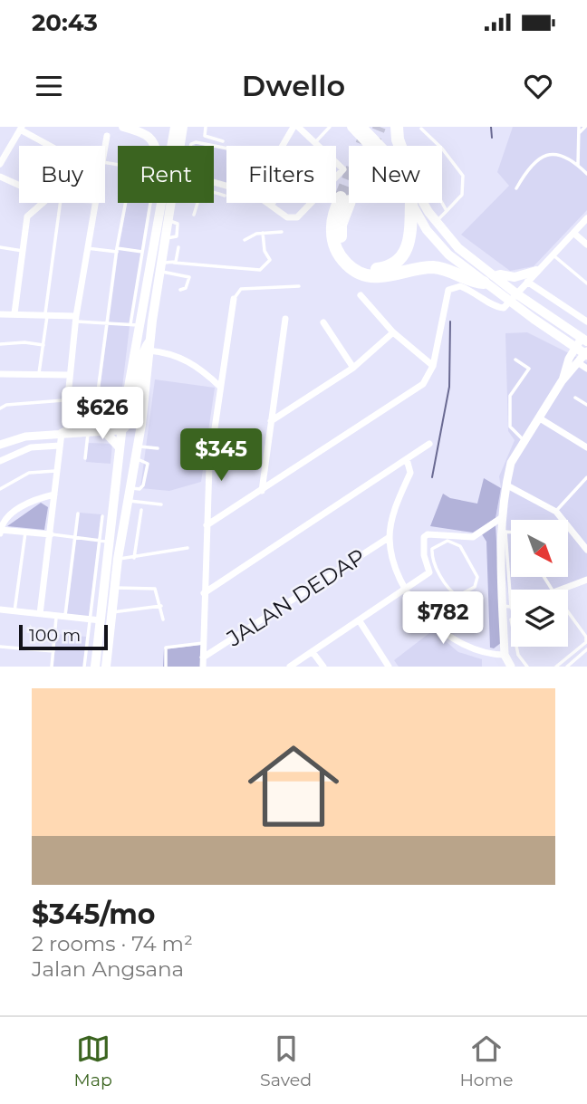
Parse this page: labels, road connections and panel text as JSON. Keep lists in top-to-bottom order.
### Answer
{
  "streets": {
    "street": ["JALAN DEDAP"]
  },
  "scale_bar": "100 m",
  "north": "bottom right",
  "page": {
    "status": "20:43",
    "header": "Dwello",
    "chip": [
      "Buy",
      "Rent",
      "Filters",
      "New"
    ],
    "price": ["$626", "$345", "$782"],
    "scale": "100 m",
    "list": [
      {
        "name": "$345/mo",
        "note": "2 rooms · 74 m² · Jalan Angsana"
      }
    ],
    "tabs": ["Map", "Saved", "Home"]
  }
}
